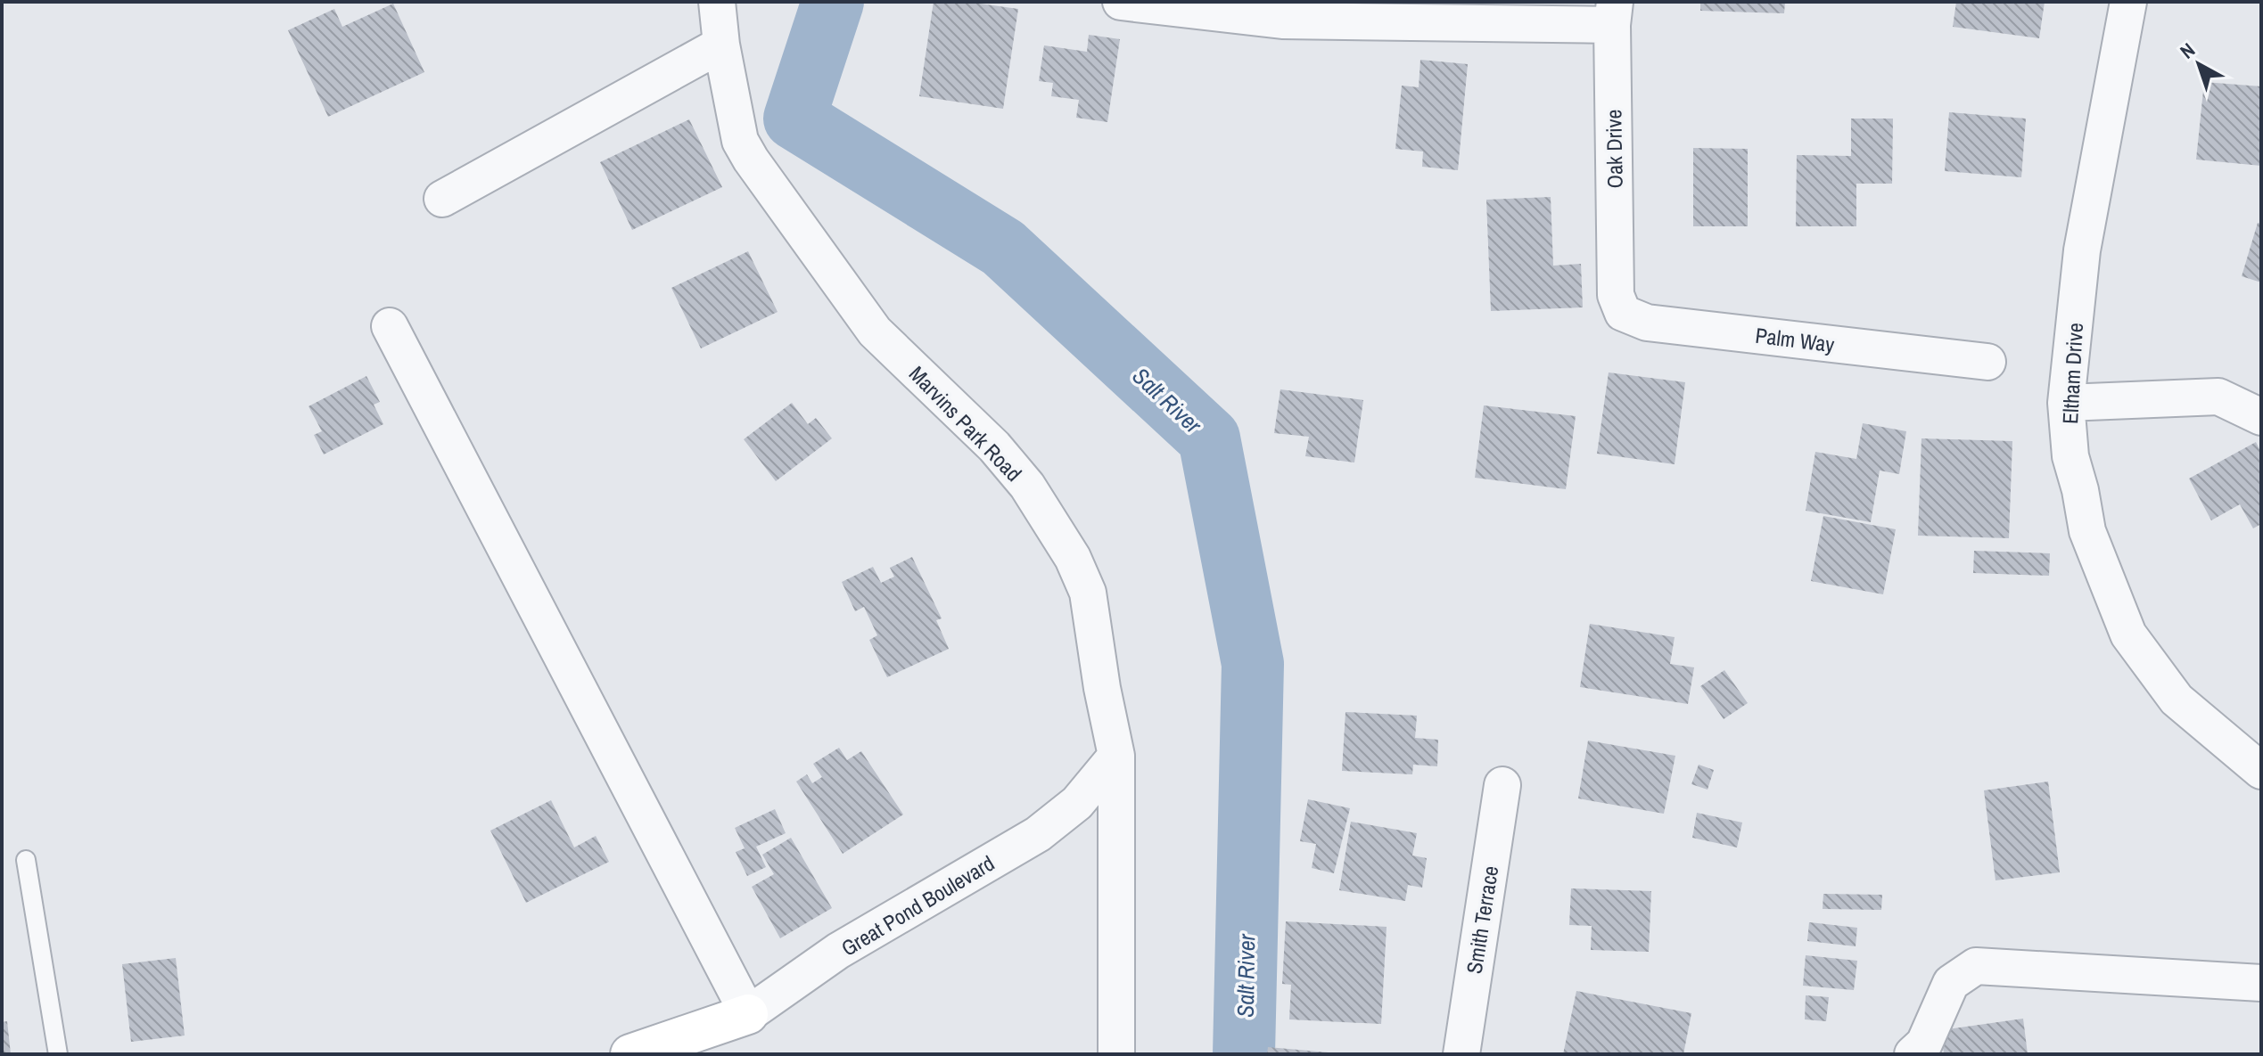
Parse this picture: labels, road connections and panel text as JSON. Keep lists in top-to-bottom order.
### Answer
{
  "streets": {
    "street": [
      "Oak Drive",
      "Palm Way",
      "Eltham Drive",
      "Marvins Park Road",
      "Great Pond Boulevard",
      "Smith Terrace"
    ]
  },
  "crossings": [
    ["Oak Drive", "Palm Way"],
    ["Marvins Park Road", "Great Pond Boulevard"]
  ],
  "water": ["Salt River"],
  "north": "top left"
}
